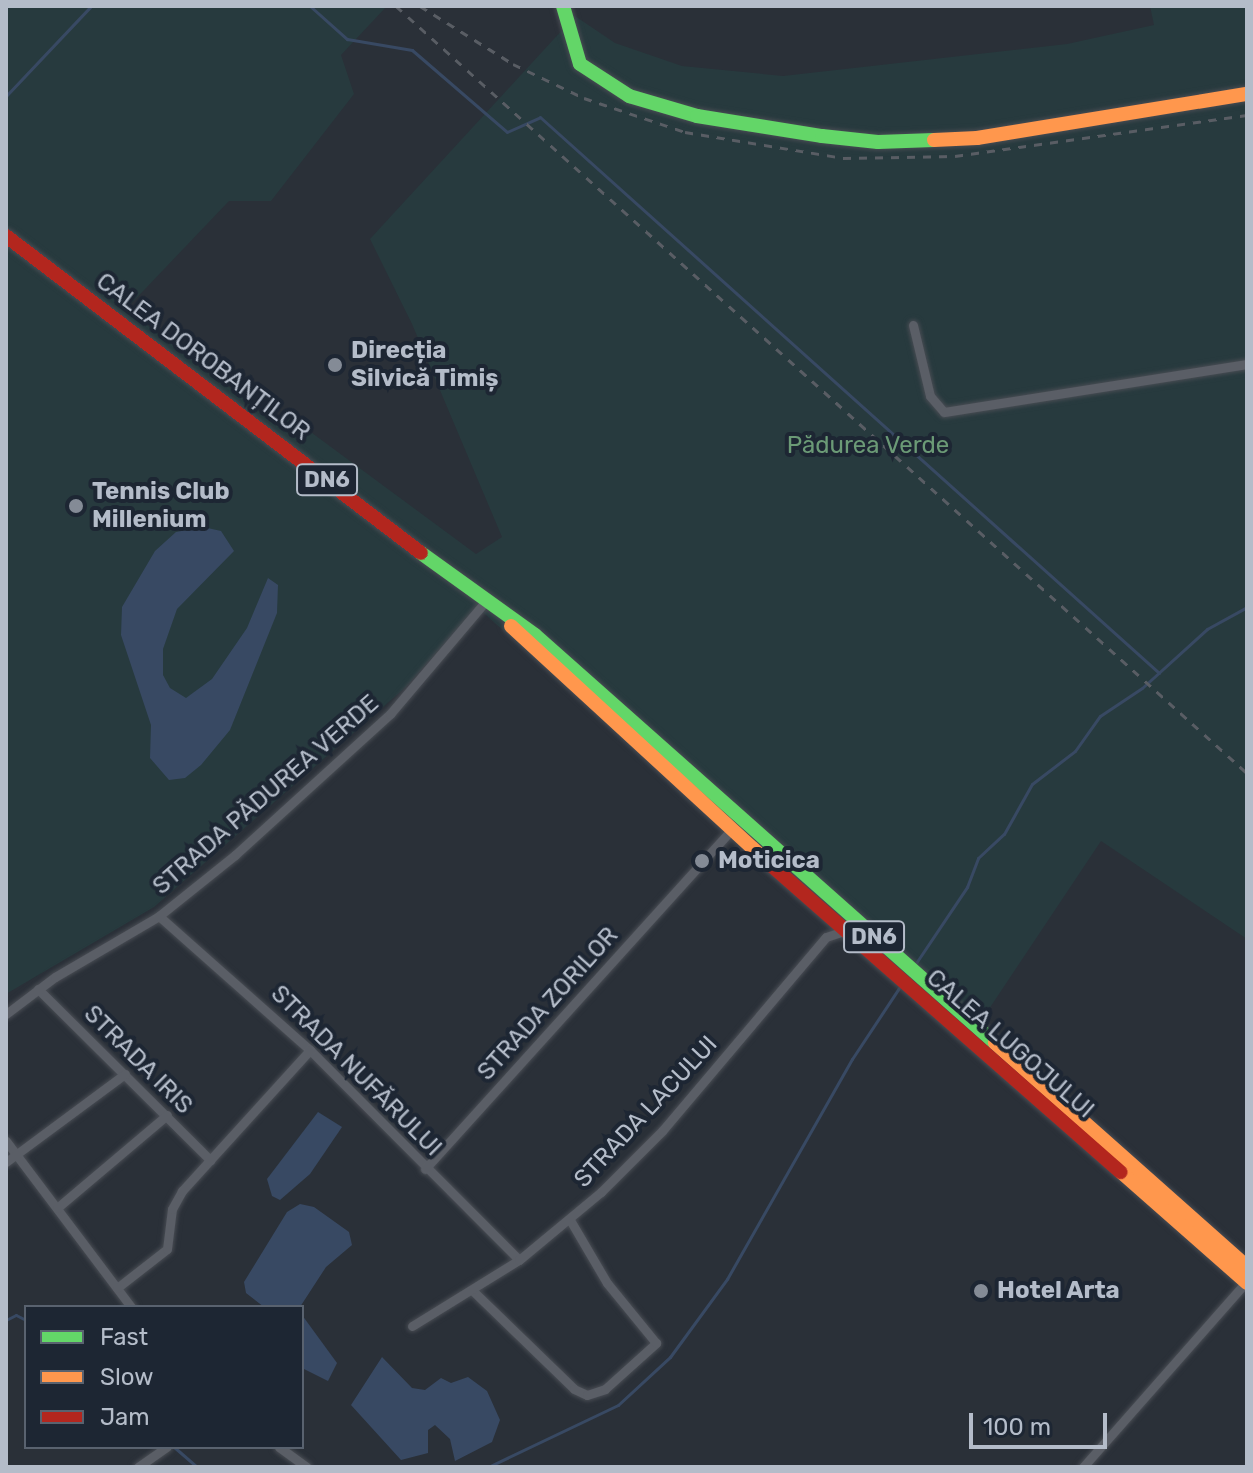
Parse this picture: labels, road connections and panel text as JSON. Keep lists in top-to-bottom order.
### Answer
{
  "streets": {
    "main road": ["CALEA DOROBANȚILOR", "DN6", "CALEA LUGOJULUI"],
    "street": [
      "STRADA PĂDUREA VERDE",
      "STRADA ZORILOR",
      "STRADA IRIS",
      "STRADA NUFĂRULUI",
      "STRADA LACULUI"
    ]
  },
  "crossings": [
    ["CALEA DOROBANȚILOR", "STRADA PĂDUREA VERDE"],
    ["CALEA DOROBANȚILOR", "CALEA LUGOJULUI"],
    ["STRADA PĂDUREA VERDE", "CALEA LUGOJULUI"],
    ["STRADA PĂDUREA VERDE", "STRADA IRIS"],
    ["STRADA PĂDUREA VERDE", "STRADA NUFĂRULUI"],
    ["STRADA ZORILOR", "CALEA LUGOJULUI"],
    ["STRADA ZORILOR", "STRADA NUFĂRULUI"],
    ["STRADA NUFĂRULUI", "STRADA LACULUI"]
  ],
  "parks": ["Pădurea Verde"],
  "places": [
    "Direcția Silvică Timiș",
    "Tennis Club Millenium",
    "Moticica",
    "Hotel Arta"
  ],
  "legend": ["Fast", "Slow", "Jam"],
  "scale_bar": "100 m"
}
